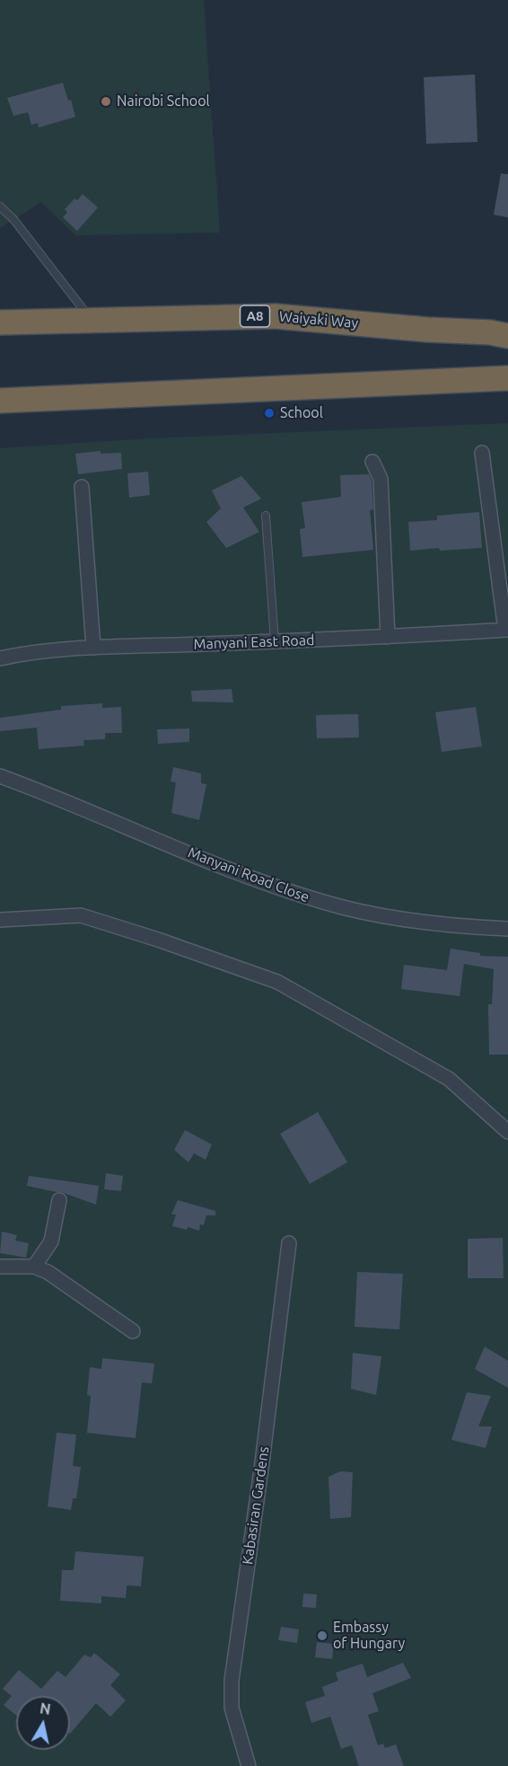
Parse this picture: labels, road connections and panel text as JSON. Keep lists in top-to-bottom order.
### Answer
{
  "streets": {
    "highway": ["A8", "Waiyaki Way"],
    "street": ["Manyani East Road", "Manyani Road Close", "Kabasiran Gardens"]
  },
  "places": ["Nairobi School", "School", "Embassy of Hungary"],
  "north": "top"
}
